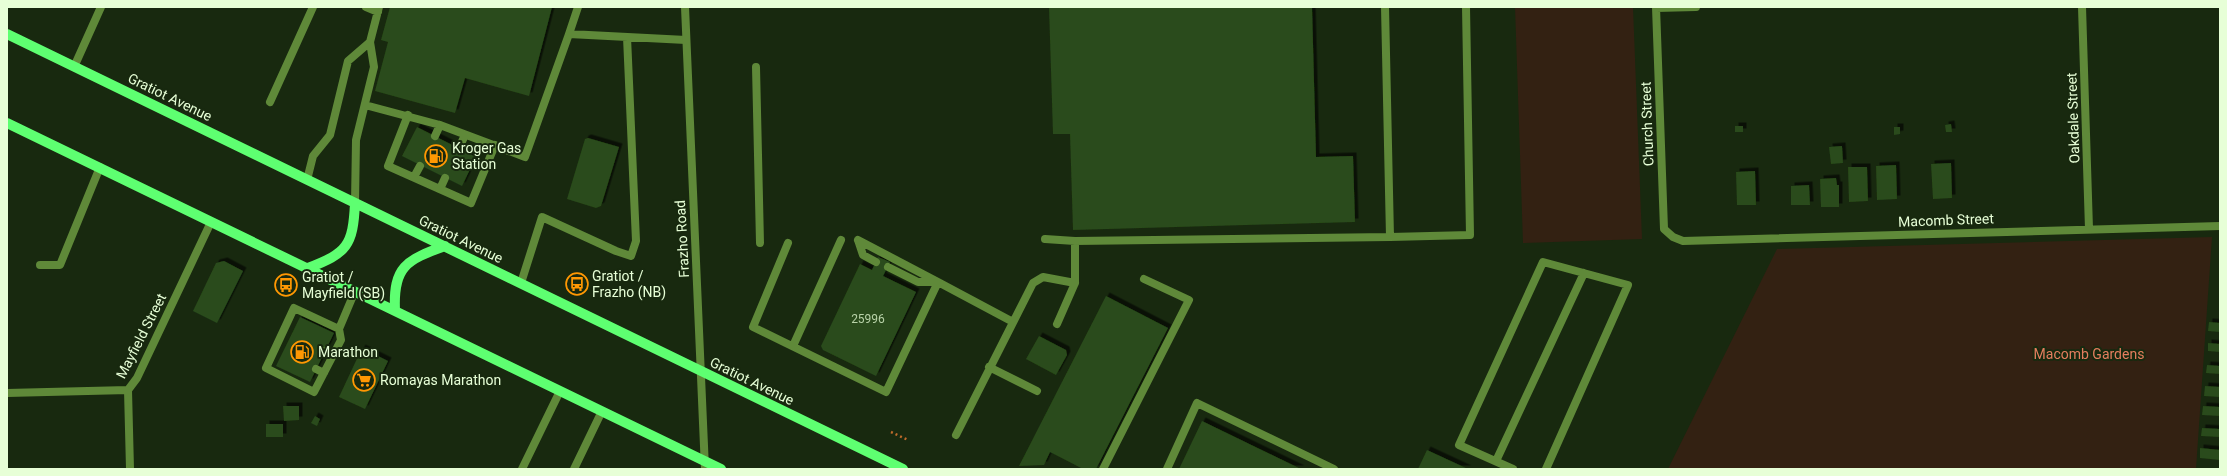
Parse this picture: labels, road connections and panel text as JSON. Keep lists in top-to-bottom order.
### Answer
{
  "streets": {
    "main road": ["Gratiot Avenue"],
    "street": [
      "Oakdale Street",
      "Church Street",
      "Macomb Street",
      "Frazho Road",
      "Mayfield Street"
    ]
  },
  "crossings": [
    ["Gratiot Avenue", "Frazho Road"],
    ["Oakdale Street", "Macomb Street"],
    ["Church Street", "Macomb Street"]
  ],
  "parks": ["Macomb Gardens"],
  "places": {
    "fuel station": ["Kroger Gas Station", "Marathon"],
    "bus stop": ["Gratiot / Frazho (NB)", "Gratiot / Mayfield (SB)"],
    "supermarket": ["Romayas Marathon"]
  },
  "house_numbers": ["25996"]
}
